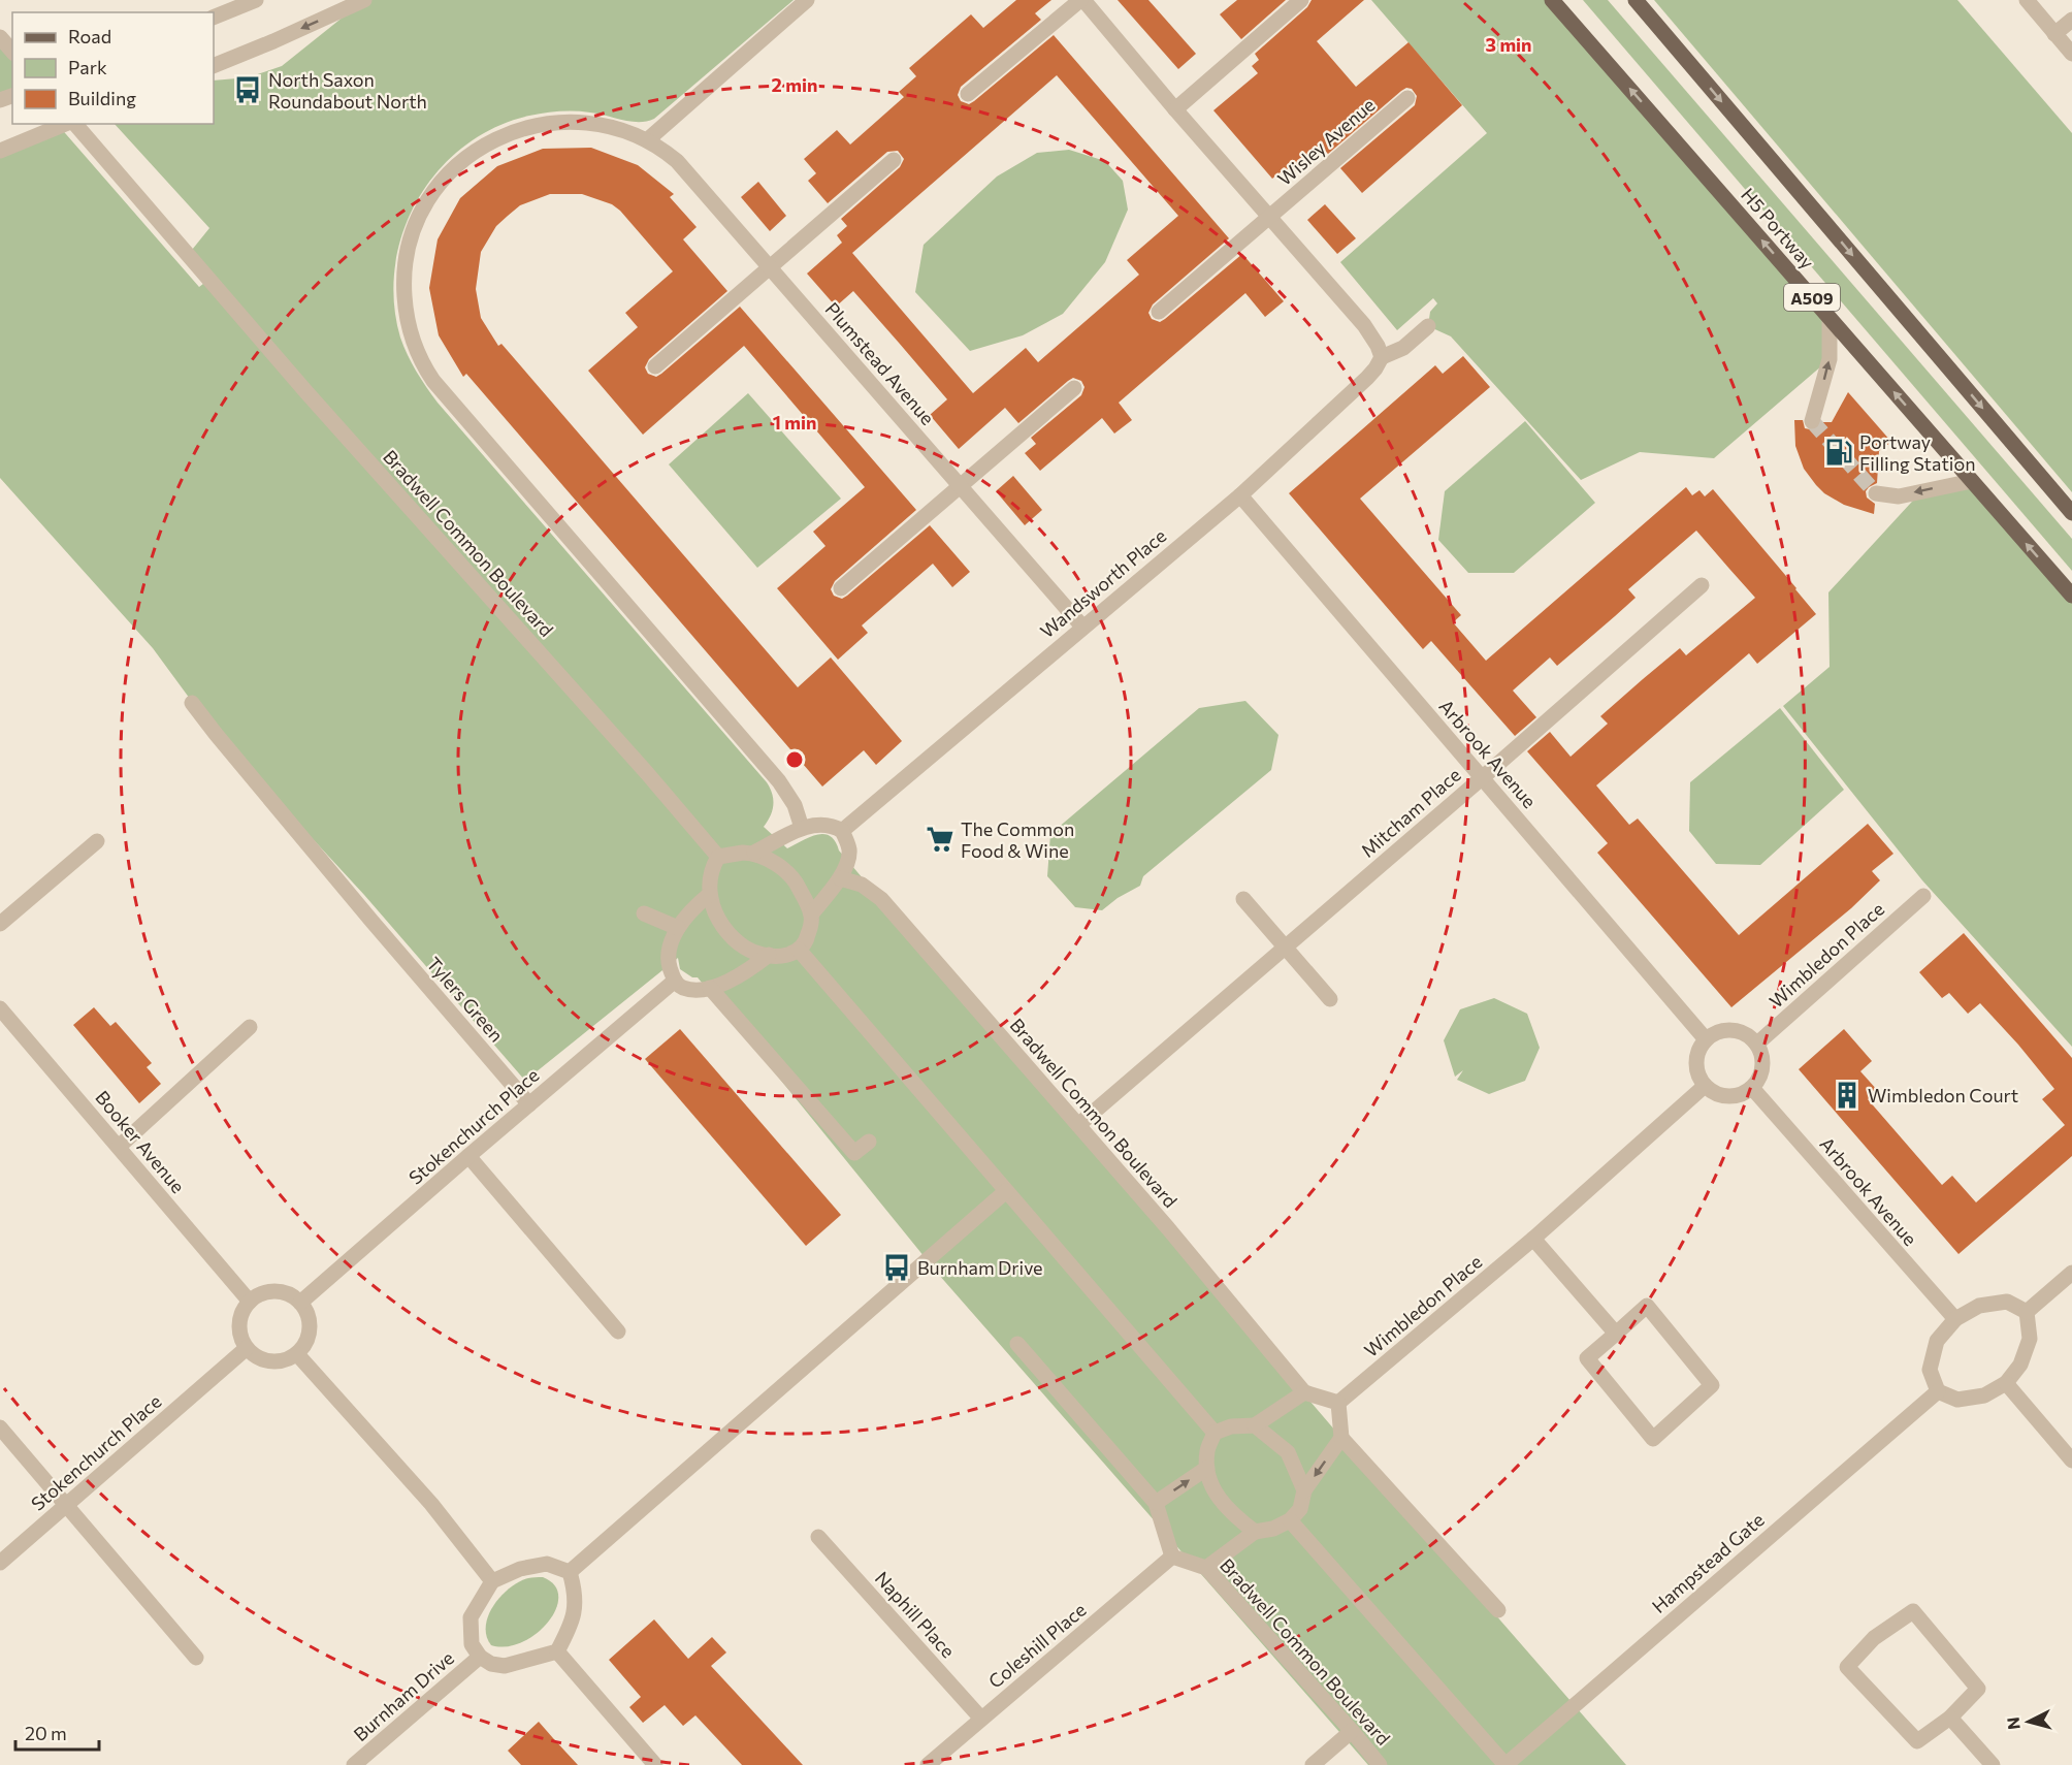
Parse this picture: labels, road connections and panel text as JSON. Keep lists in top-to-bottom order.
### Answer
{
  "streets": {
    "main road": ["H5 Portway", "A509"],
    "street": [
      "Wisley Avenue",
      "Plumstead Avenue",
      "Bradwell Common Boulevard",
      "Wandsworth Place",
      "Arbrook Avenue",
      "Mitcham Place",
      "Wimbledon Place",
      "Tylers Green",
      "Stokenchurch Place",
      "Booker Avenue",
      "Hampstead Gate",
      "Naphill Place",
      "Coleshill Place",
      "Burnham Drive"
    ]
  },
  "crossings": [
    ["Plumstead Avenue", "Wandsworth Place"],
    ["Bradwell Common Boulevard", "Mitcham Place"],
    ["Bradwell Common Boulevard", "Coleshill Place"],
    ["Wandsworth Place", "Arbrook Avenue"],
    ["Arbrook Avenue", "Mitcham Place"],
    ["Arbrook Avenue", "Wimbledon Place"],
    ["Arbrook Avenue", "Hampstead Gate"],
    ["Tylers Green", "Stokenchurch Place"],
    ["Stokenchurch Place", "Booker Avenue"],
    ["Naphill Place", "Coleshill Place"]
  ],
  "places": {
    "bus stop": ["North Saxon Roundabout North", "Burnham Drive"],
    "fuel station": ["Portway Filling Station"],
    "supermarket": ["The Common Food & Wine"],
    "building": ["Wimbledon Court"]
  },
  "legend": ["Road", "Park", "Building"],
  "scale_bar": "20 m",
  "north": "left",
  "rings": ["3 min", "2 min", "1 min"]
}
